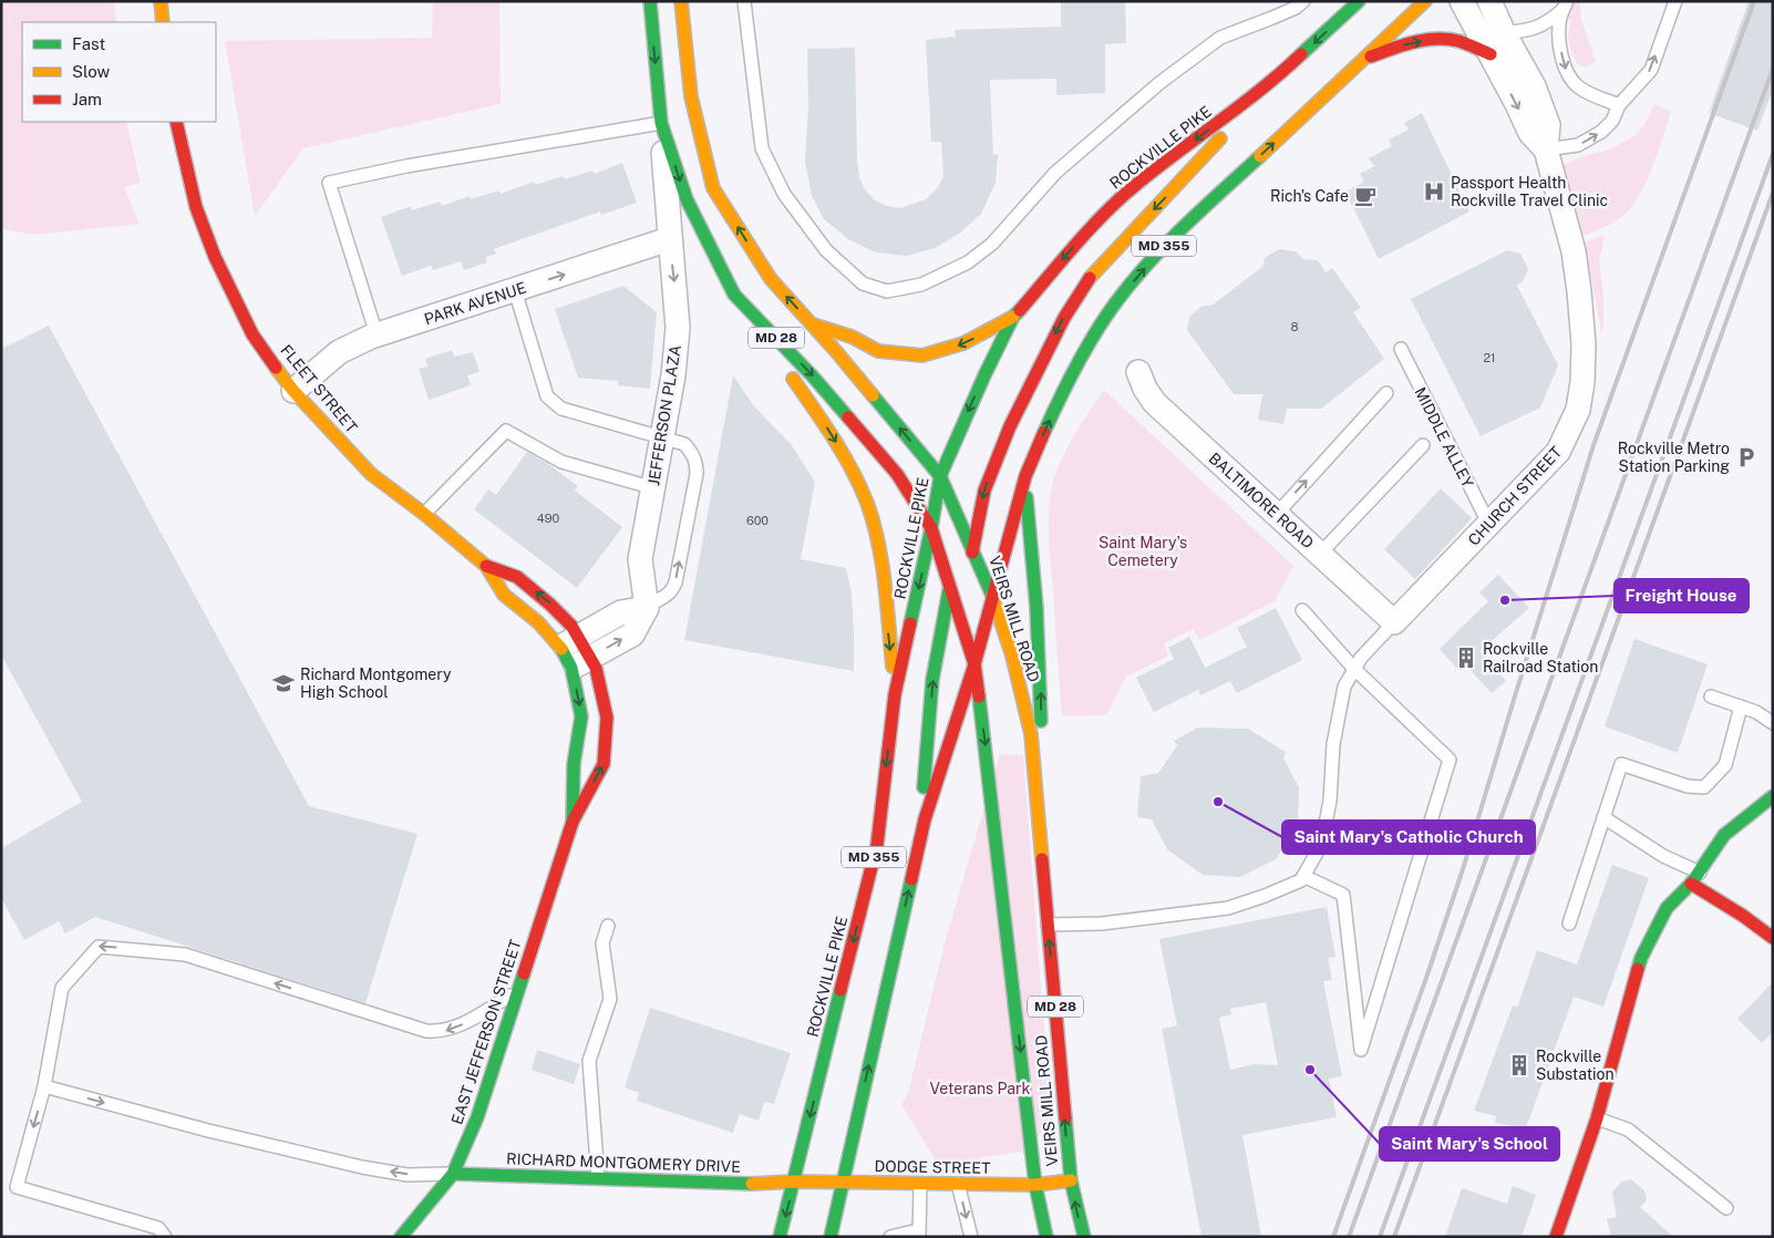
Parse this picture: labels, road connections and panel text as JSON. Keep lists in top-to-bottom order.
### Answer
{
  "streets": {
    "main road": [
      "ROCKVILLE PIKE",
      "MD 355",
      "MD 28",
      "FLEET STREET",
      "VEIRS MILL ROAD",
      "EAST JEFFERSON STREET",
      "RICHARD MONTGOMERY DRIVE",
      "DODGE STREET"
    ],
    "street": [
      "PARK AVENUE",
      "JEFFERSON PLAZA",
      "CHURCH STREET",
      "BALTIMORE ROAD"
    ],
    "lane": ["MIDDLE ALLEY"]
  },
  "crossings": [
    ["ROCKVILLE PIKE", "VEIRS MILL ROAD"],
    ["ROCKVILLE PIKE", "RICHARD MONTGOMERY DRIVE"],
    ["ROCKVILLE PIKE", "DODGE STREET"],
    ["MD 355", "VEIRS MILL ROAD"],
    ["MD 355", "DODGE STREET"],
    ["PARK AVENUE", "FLEET STREET"],
    ["PARK AVENUE", "JEFFERSON PLAZA"],
    ["MD 28", "JEFFERSON PLAZA"],
    ["MD 28", "VEIRS MILL ROAD"],
    ["FLEET STREET", "EAST JEFFERSON STREET"],
    ["JEFFERSON PLAZA", "VEIRS MILL ROAD"],
    ["MIDDLE ALLEY", "CHURCH STREET"],
    ["CHURCH STREET", "BALTIMORE ROAD"],
    ["VEIRS MILL ROAD", "DODGE STREET"],
    ["EAST JEFFERSON STREET", "RICHARD MONTGOMERY DRIVE"],
    ["RICHARD MONTGOMERY DRIVE", "DODGE STREET"]
  ],
  "one_way": ["PARK AVENUE", "JEFFERSON PLAZA"],
  "parks": ["Saint Mary's Cemetery", "Veterans Park"],
  "places": {
    "hospital": ["Passport Health Rockville Travel Clinic"],
    "cafe": ["Rich's Cafe"],
    "parking": ["Rockville Metro Station Parking"],
    "other": ["Freight House", "Saint Mary's Catholic Church", "Saint Mary's School"],
    "building": ["Rockville Railroad Station", "Rockville Substation"],
    "school or university": ["Richard Montgomery High School"]
  },
  "house_numbers": [
    "8",
    "21",
    "490",
    "600"
  ],
  "legend": ["Fast", "Slow", "Jam"]
}
